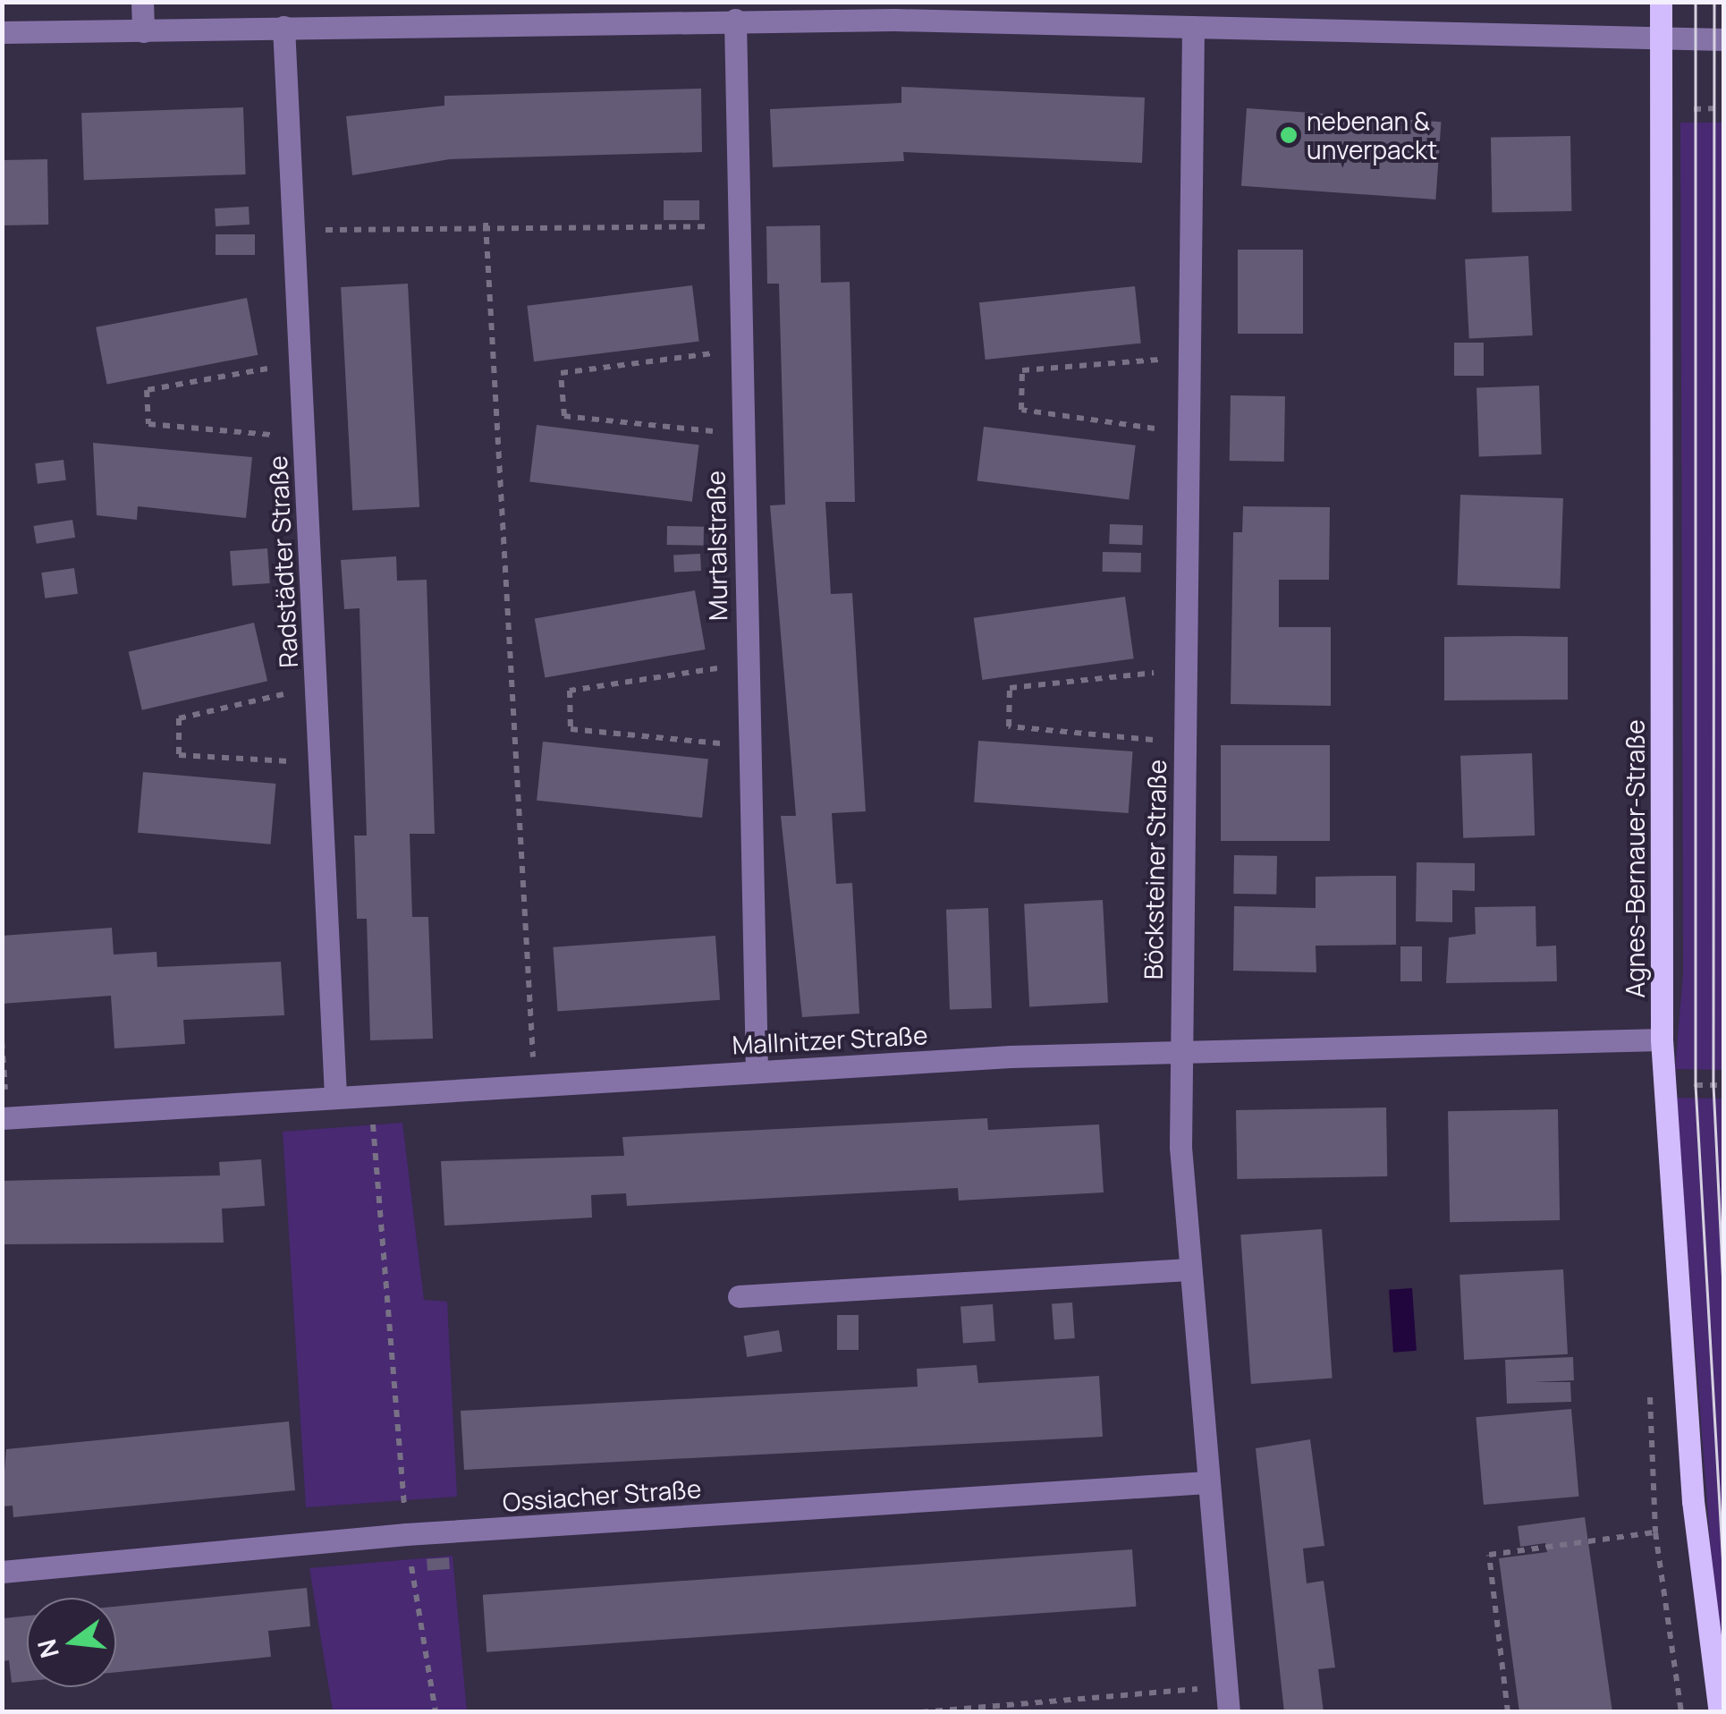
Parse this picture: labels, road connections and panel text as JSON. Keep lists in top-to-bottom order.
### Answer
{
  "streets": {
    "main road": ["Agnes-Bernauer-Straße"],
    "street": [
      "Murtalstraße",
      "Radstädter Straße",
      "Böcksteiner Straße",
      "Mallnitzer Straße",
      "Ossiacher Straße"
    ]
  },
  "crossings": [
    ["Murtalstraße", "Mallnitzer Straße"],
    ["Radstädter Straße", "Mallnitzer Straße"],
    ["Agnes-Bernauer-Straße", "Mallnitzer Straße"],
    ["Böcksteiner Straße", "Mallnitzer Straße"],
    ["Böcksteiner Straße", "Ossiacher Straße"]
  ],
  "places": ["nebenan & unverpackt"],
  "north": "left"
}
